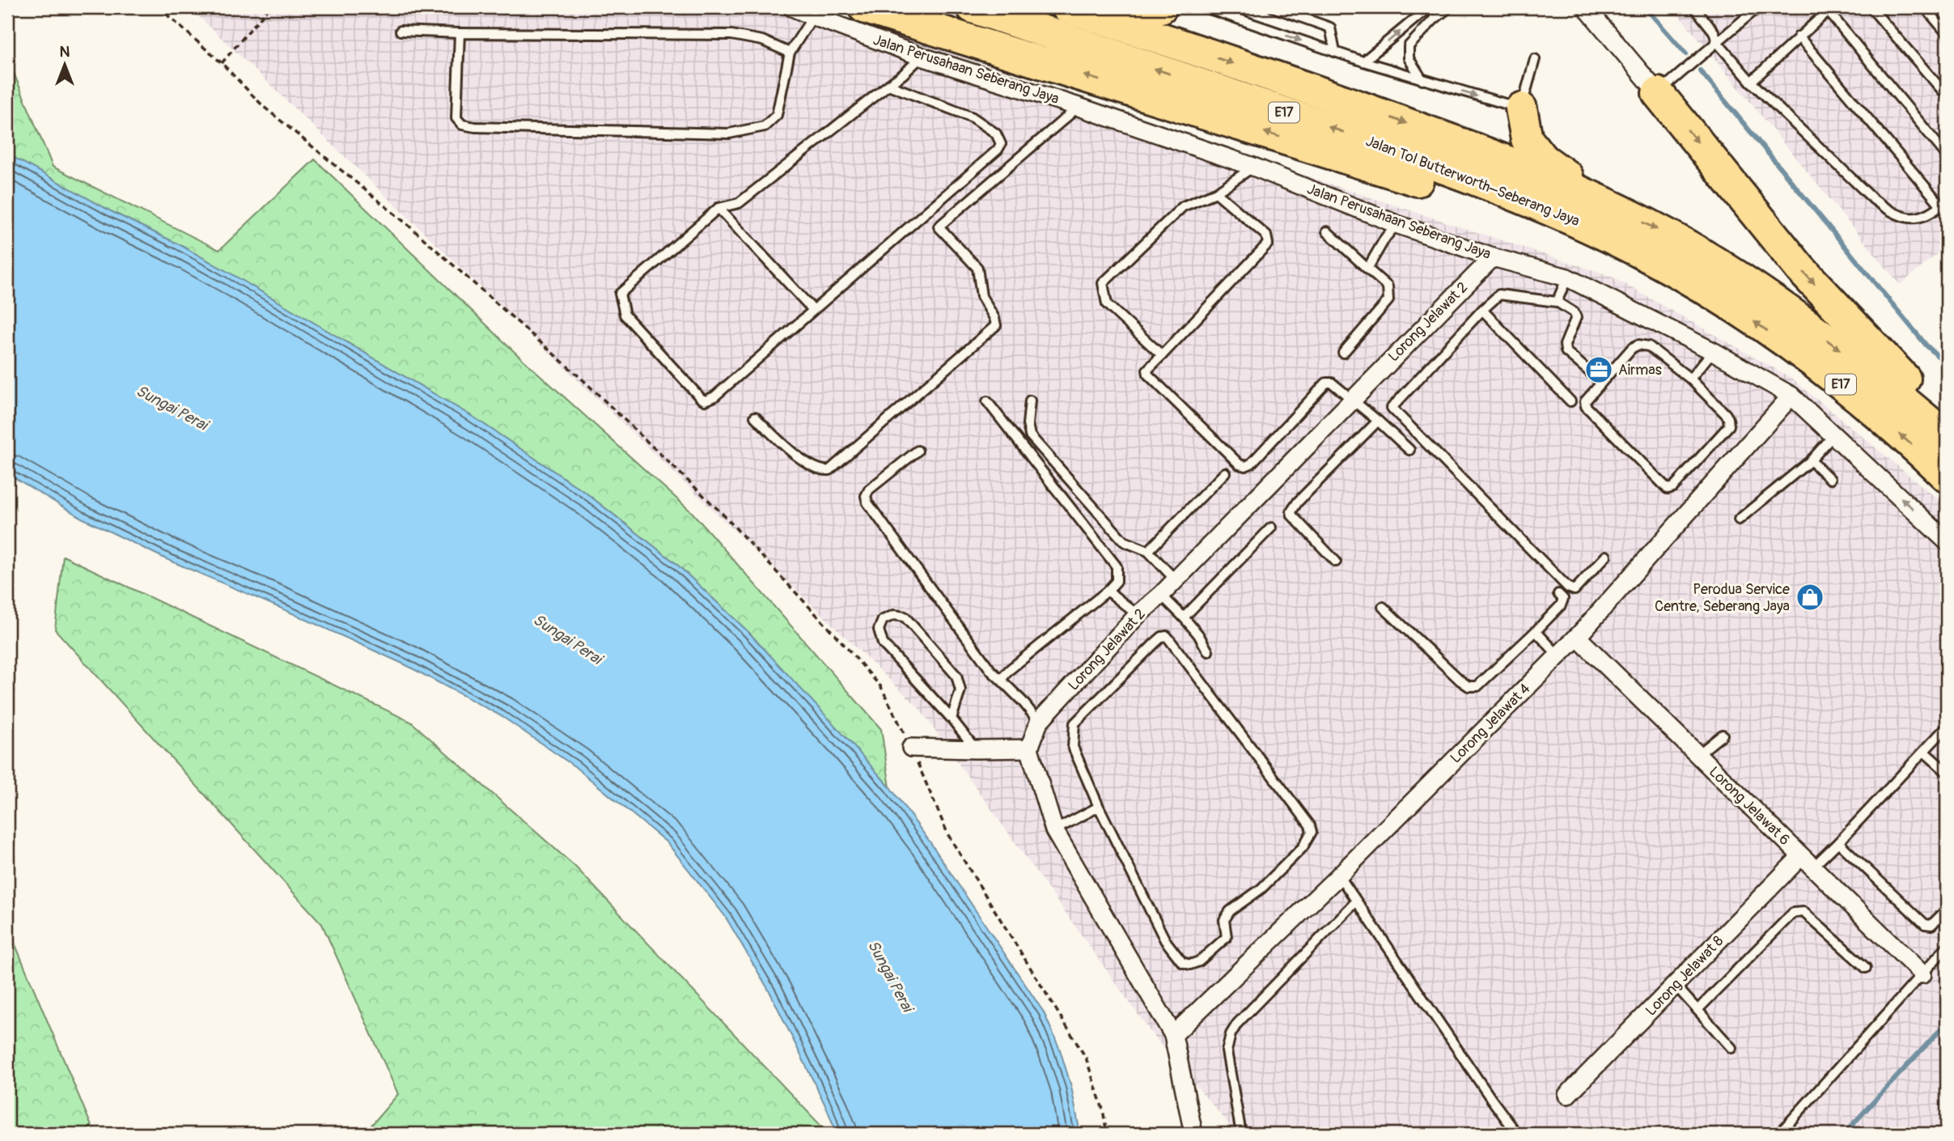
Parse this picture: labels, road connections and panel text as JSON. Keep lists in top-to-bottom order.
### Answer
{
  "streets": {
    "highway": ["E17", "Jalan Tol Butterworth–Seberang Jaya"],
    "street": [
      "Jalan Perusahaan Seberang Jaya",
      "Lorong Jelawat 2",
      "Lorong Jelawat 4",
      "Lorong Jelawat 6",
      "Lorong Jelawat 8"
    ]
  },
  "crossings": [
    ["Jalan Perusahaan Seberang Jaya", "Lorong Jelawat 2"],
    ["Jalan Perusahaan Seberang Jaya", "Lorong Jelawat 4"],
    ["Lorong Jelawat 4", "Lorong Jelawat 6"],
    ["Lorong Jelawat 6", "Lorong Jelawat 8"]
  ],
  "water": ["Sungai Perai"],
  "places": {
    "office": ["Airmas"],
    "shop": ["Perodua Service Centre, Seberang Jaya"]
  },
  "north": "top"
}
